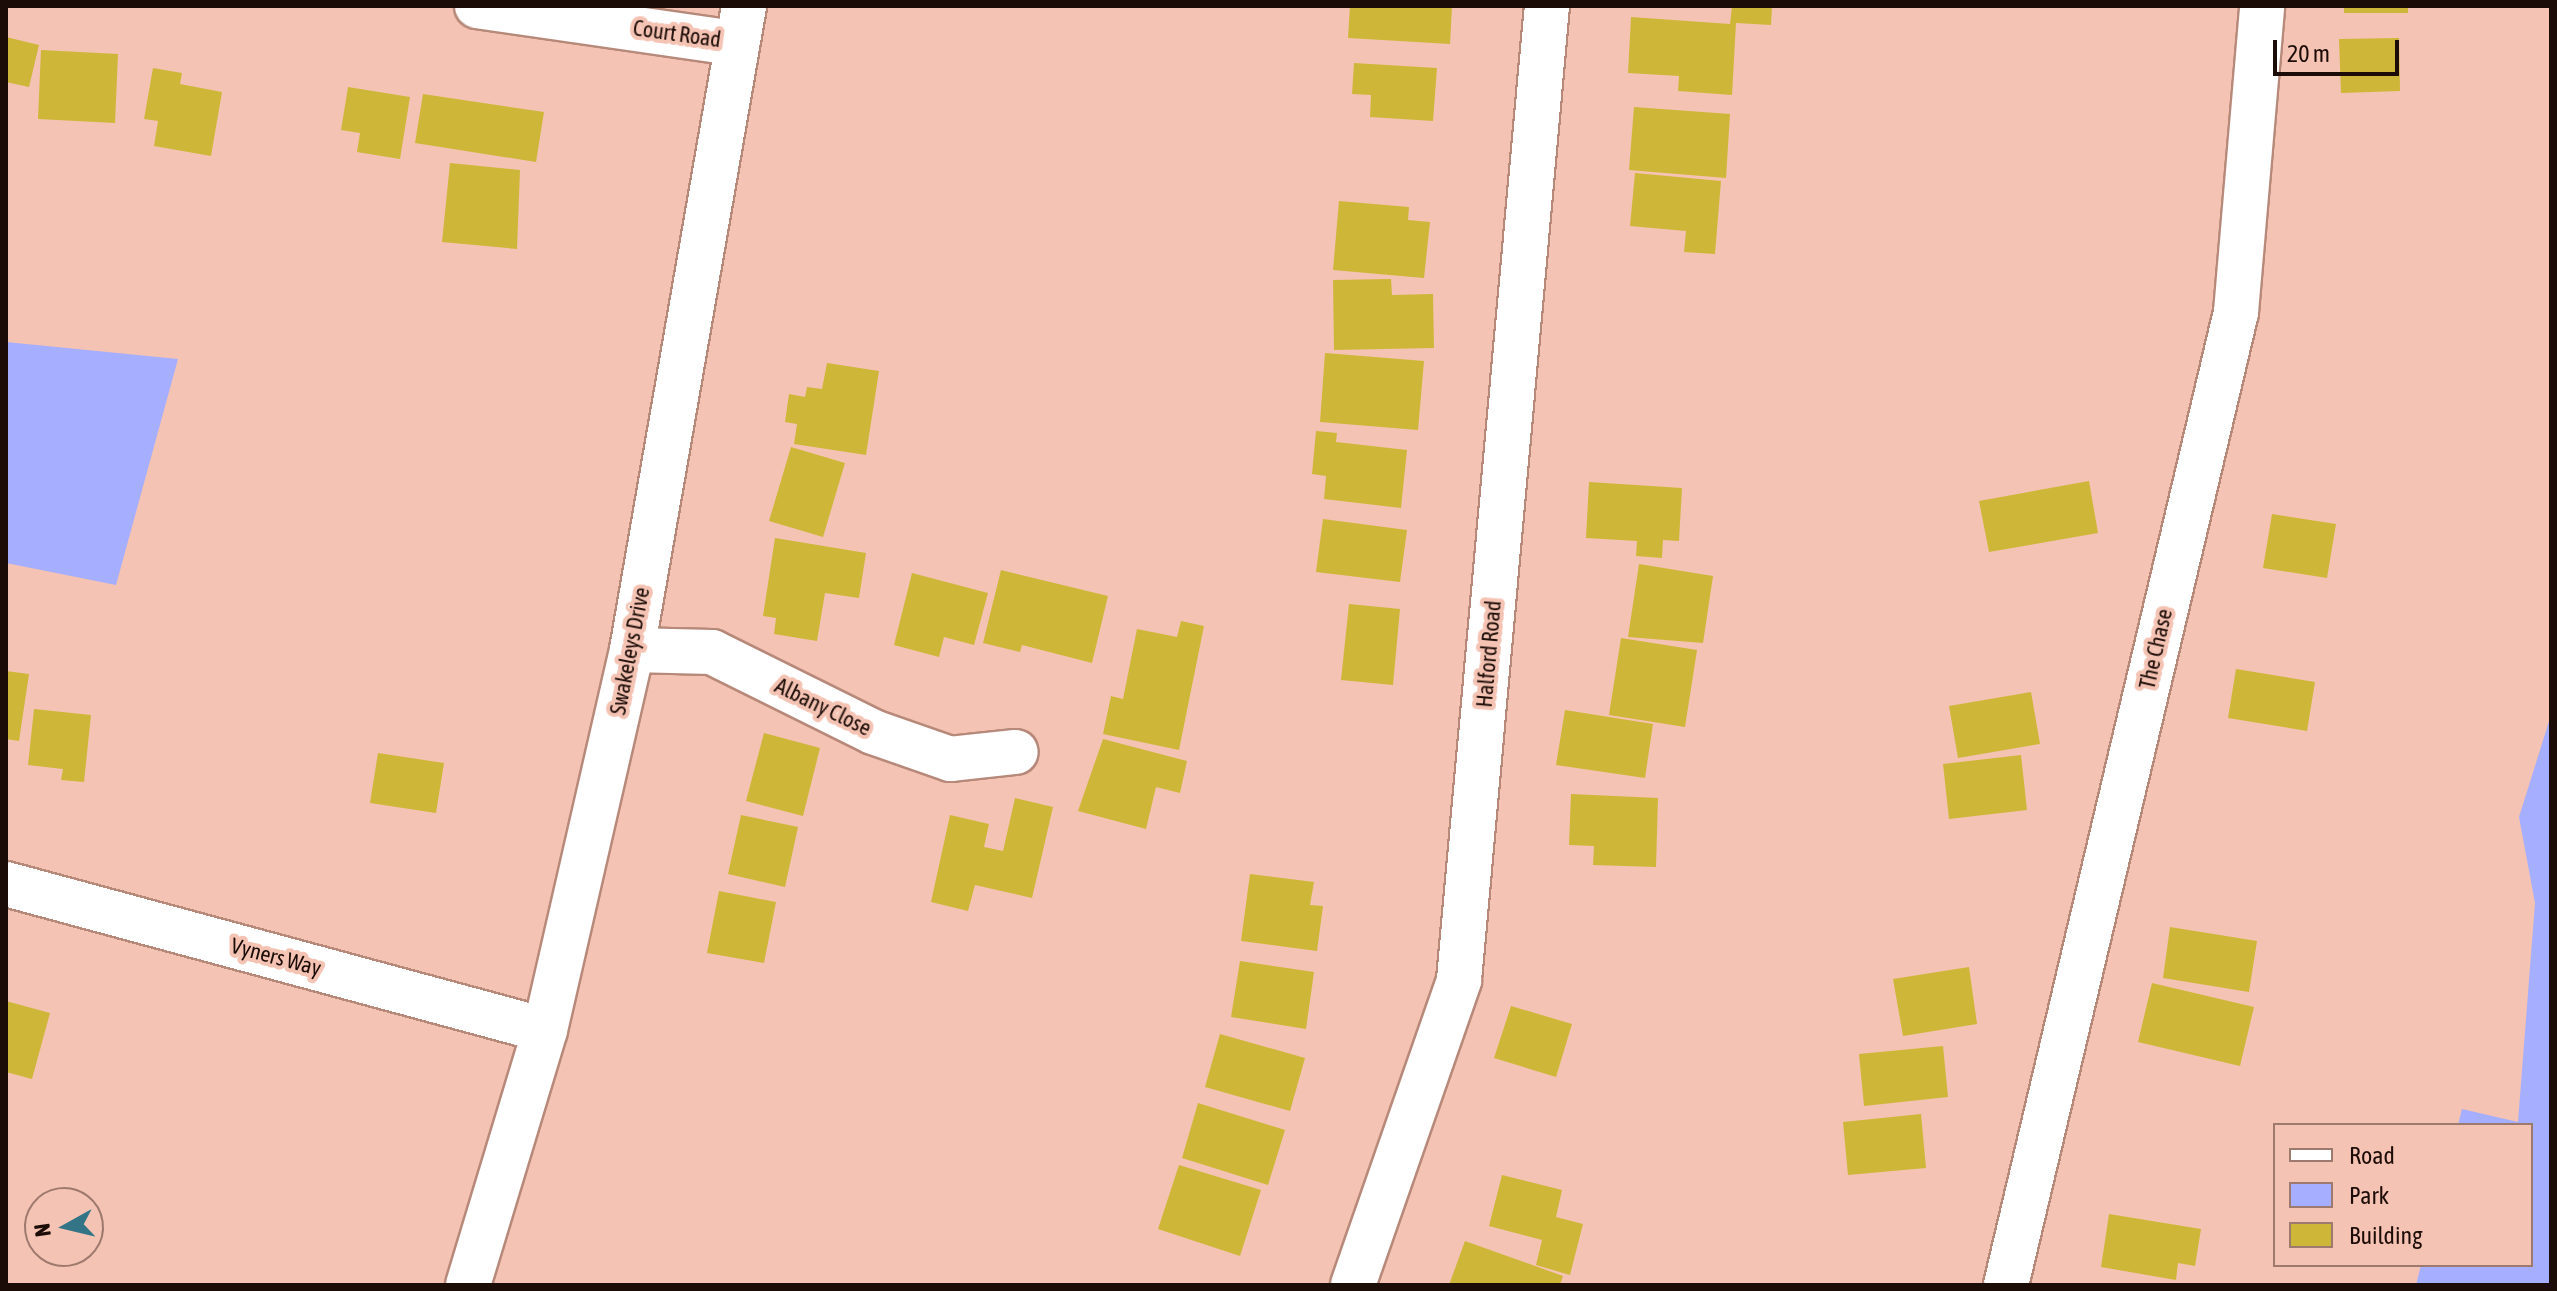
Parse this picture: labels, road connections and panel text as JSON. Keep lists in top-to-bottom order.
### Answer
{
  "streets": {
    "street": [
      "Court Road",
      "The Chase",
      "Swakeleys Drive",
      "Halford Road",
      "Albany Close",
      "Vyners Way"
    ]
  },
  "crossings": [
    ["Court Road", "Swakeleys Drive"],
    ["Swakeleys Drive", "Albany Close"],
    ["Swakeleys Drive", "Vyners Way"]
  ],
  "legend": ["Road", "Park", "Building"],
  "scale_bar": "20 m",
  "north": "left"
}
